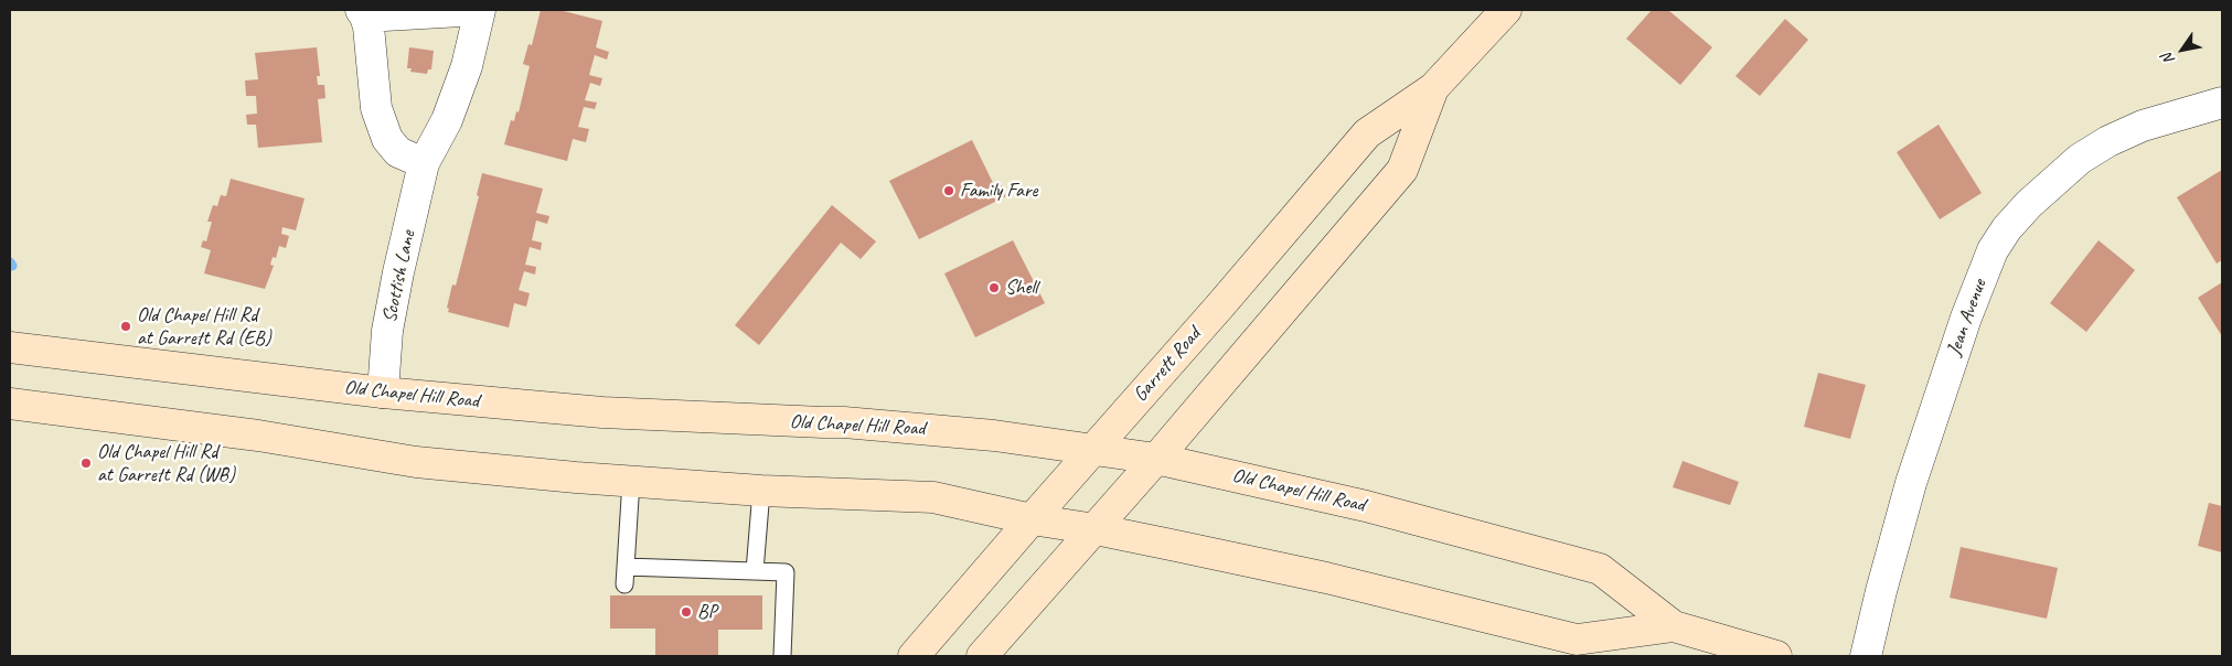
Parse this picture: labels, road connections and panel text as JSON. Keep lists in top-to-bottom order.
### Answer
{
  "streets": {
    "main road": ["Garrett Road", "Old Chapel Hill Road"],
    "street": ["Scottish Lane", "Jean Avenue"]
  },
  "crossings": [
    ["Scottish Lane", "Old Chapel Hill Road"],
    ["Garrett Road", "Old Chapel Hill Road"]
  ],
  "places": [
    "Family Fare",
    "Shell",
    "Old Chapel Hill Rd at Garrett Rd (EB)",
    "Old Chapel Hill Rd at Garrett Rd (WB)",
    "BP"
  ],
  "north": "bottom left"
}
